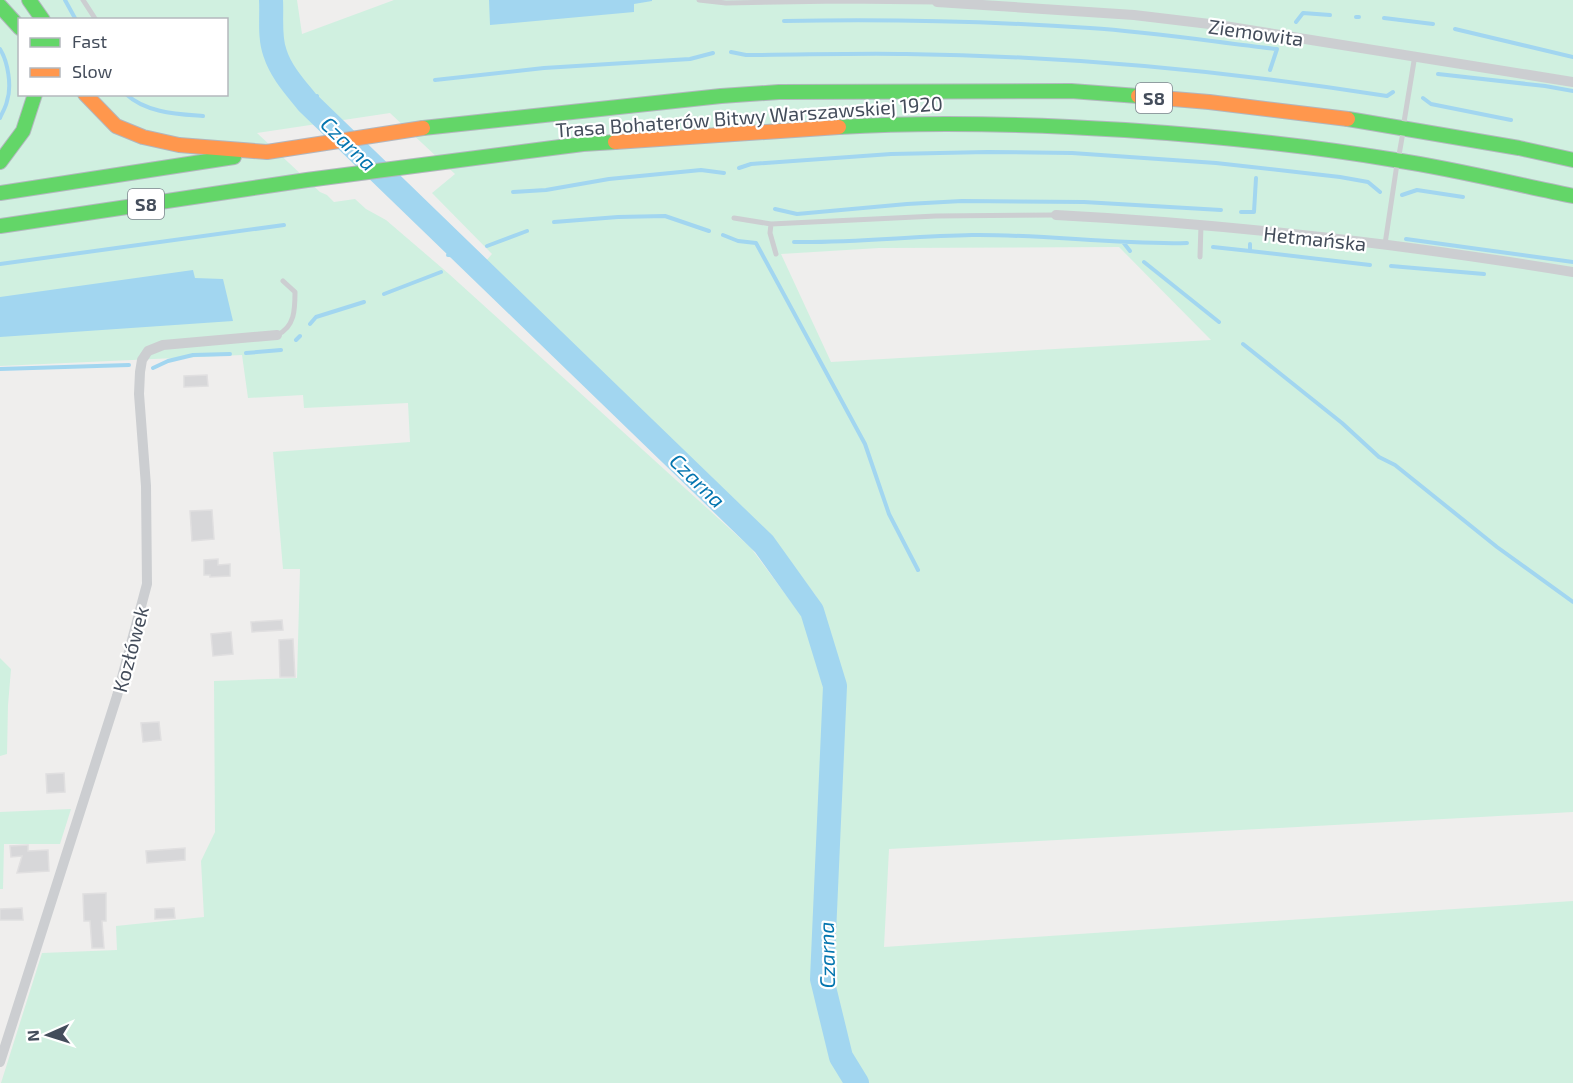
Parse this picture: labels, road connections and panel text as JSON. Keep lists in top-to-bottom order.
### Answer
{
  "streets": {
    "highway": ["S8", "Trasa Bohaterów Bitwy Warszawskiej 1920"],
    "street": ["Ziemowita", "Hetmańska", "Kozłówek"]
  },
  "water": ["Czarna"],
  "legend": ["Fast", "Slow"],
  "north": "left"
}
